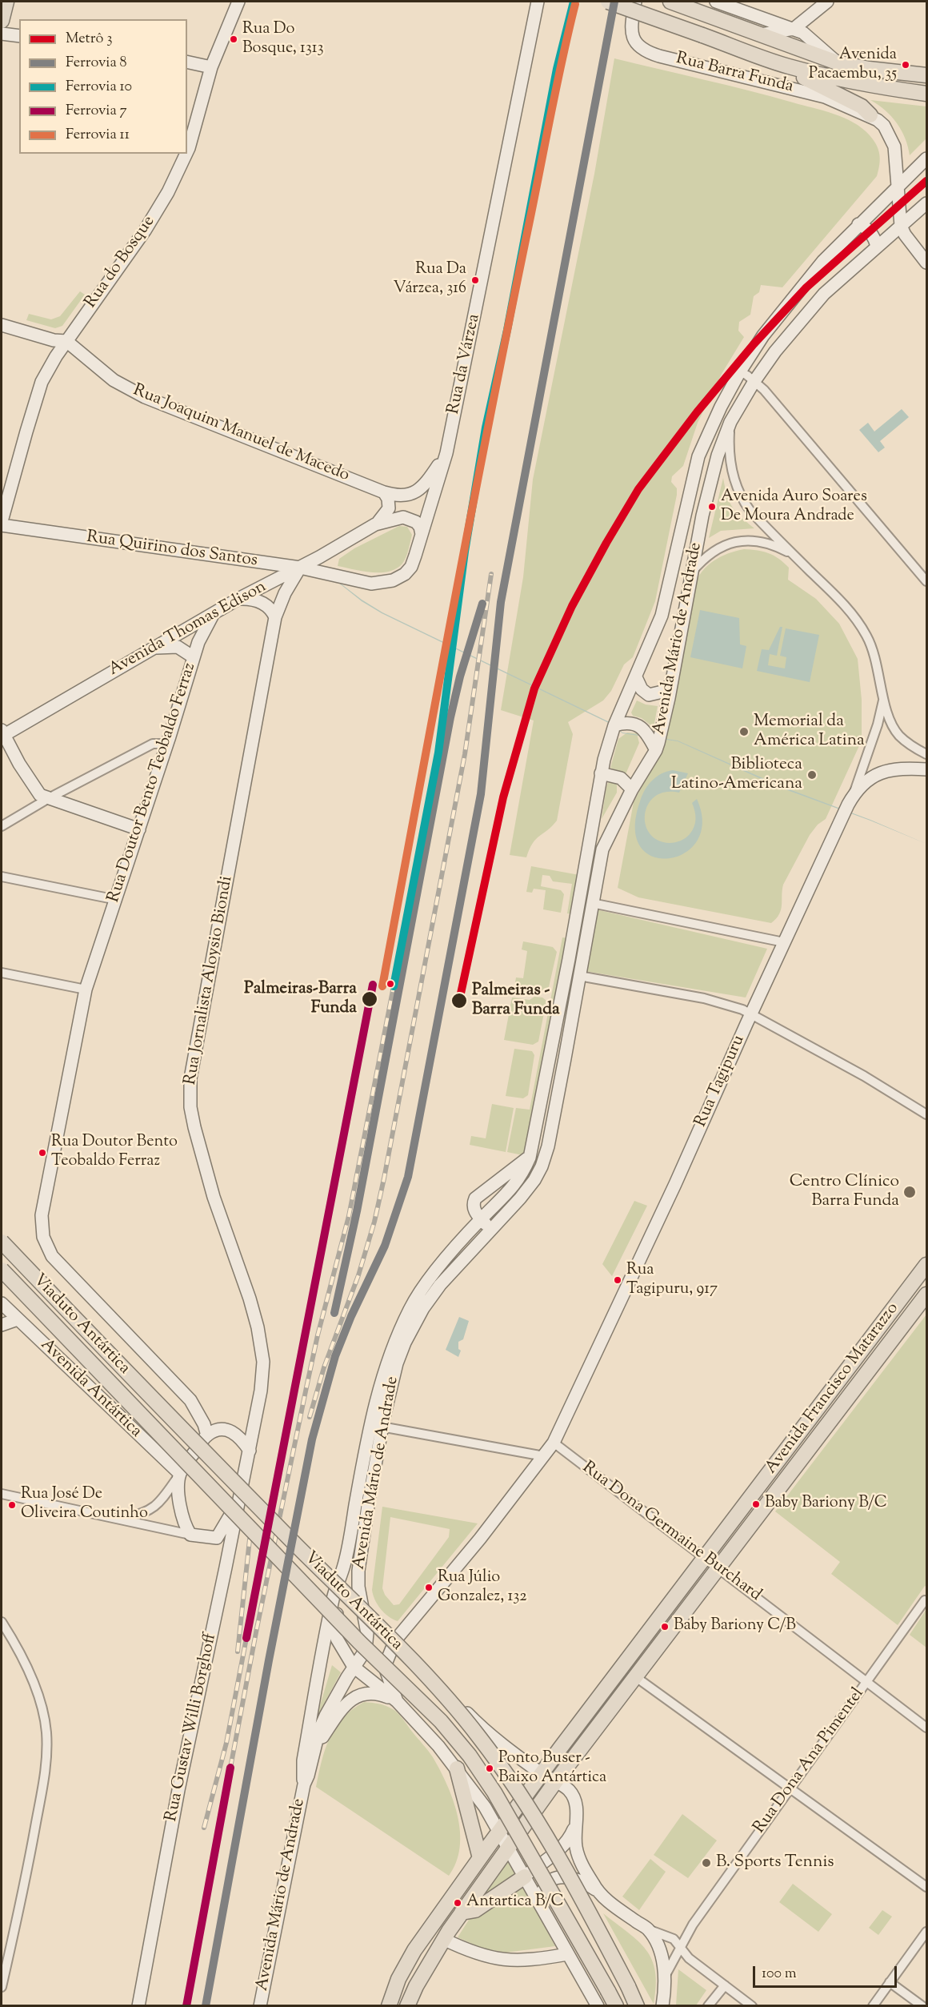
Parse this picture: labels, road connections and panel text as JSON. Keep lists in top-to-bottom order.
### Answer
{
  "streets": {
    "main road": ["Viaduto Antártica", "Avenida Francisco Matarazzo"],
    "street": [
      "Rua Barra Funda",
      "Rua do Bosque",
      "Rua da Várzea",
      "Rua Joaquim Manuel de Macedo",
      "Rua Quirino dos Santos",
      "Avenida Thomas Edison",
      "Avenida Mário de Andrade",
      "Rua Doutor Bento Teobaldo Ferraz",
      "Rua Jornalista Aloysio Biondi",
      "Rua Tagipuru",
      "Avenida Antártica",
      "Rua Dona Germaine Burchard",
      "Rua Gustav Willi Borghoff",
      "Rua Dona Ana Pimentel"
    ]
  },
  "crossings": [
    ["Rua Barra Funda", "Avenida Mário de Andrade"],
    ["Rua do Bosque", "Rua Joaquim Manuel de Macedo"],
    ["Rua da Várzea", "Rua Joaquim Manuel de Macedo"],
    ["Rua da Várzea", "Rua Quirino dos Santos"],
    ["Rua da Várzea", "Avenida Thomas Edison"],
    ["Rua Joaquim Manuel de Macedo", "Avenida Thomas Edison"],
    ["Rua Quirino dos Santos", "Avenida Thomas Edison"],
    ["Rua Quirino dos Santos", "Rua Jornalista Aloysio Biondi"],
    ["Avenida Thomas Edison", "Rua Doutor Bento Teobaldo Ferraz"],
    ["Avenida Thomas Edison", "Rua Jornalista Aloysio Biondi"],
    ["Rua Jornalista Aloysio Biondi", "Rua Gustav Willi Borghoff"],
    ["Rua Tagipuru", "Rua Dona Germaine Burchard"],
    ["Avenida Francisco Matarazzo", "Rua Dona Germaine Burchard"],
    ["Rua Dona Germaine Burchard", "Rua Dona Ana Pimentel"]
  ],
  "places": [
    "Rua Do Bosque, 1313",
    "Avenida Pacaembu, 35",
    "Rua Da Várzea, 316",
    "Avenida Auro Soares De Moura Andrade",
    "Memorial da América Latina",
    "Biblioteca Latino-Americana",
    "Palmeiras-Barra Funda",
    "Palmeiras - Barra Funda",
    "Rua Doutor Bento Teobaldo Ferraz",
    "Centro Clínico Barra Funda",
    "Rua Tagipuru, 917",
    "Baby Bariony B/C",
    "Rua José De Oliveira Coutinho",
    "Rua Júlio Gonzalez, 132",
    "Baby Bariony C/B",
    "Ponto Buser - Baixo Antártica",
    "B. Sports Tennis",
    "Antartica B/C"
  ],
  "lines": [
    "rail line 8",
    "rail line 10",
    "rail line 11",
    "metro line 3",
    "rail line 7"
  ],
  "legend": [
    "Metrô 3",
    "Ferrovia 8",
    "Ferrovia 10",
    "Ferrovia 7",
    "Ferrovia 11"
  ],
  "scale_bar": "100 m"
}
